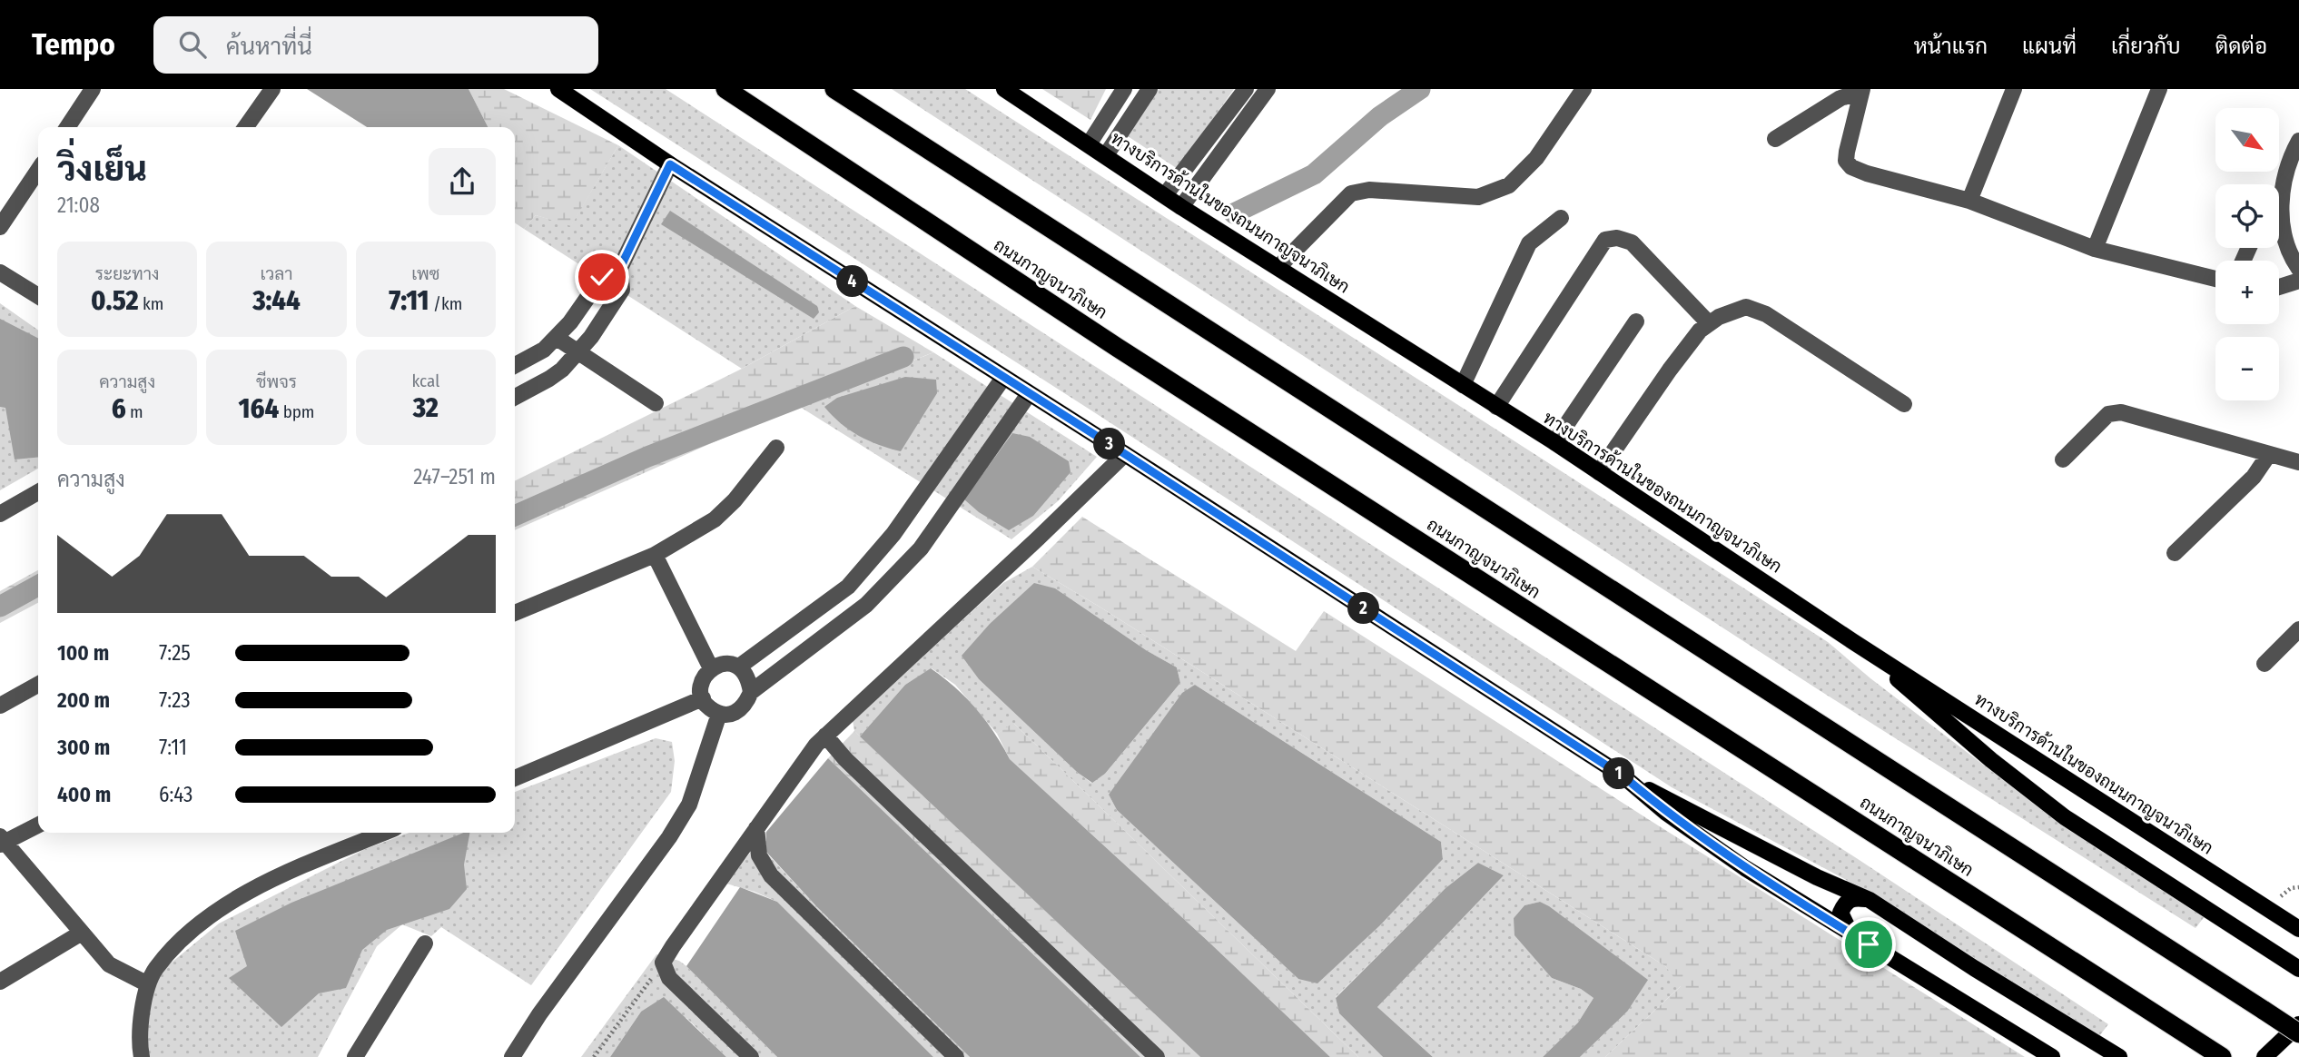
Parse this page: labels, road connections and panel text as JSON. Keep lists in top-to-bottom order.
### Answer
{
  "streets": {
    "highway": ["ถนนกาญจนาภิเษก"],
    "main road": ["ทางบริการด้านในของถนนกาญจนาภิเษก"]
  },
  "north": "bottom right",
  "page": {
    "header": "Tempo",
    "search": "ค้นหาที่นี่",
    "nav": [
      "หน้าแรก",
      "แผนที่",
      "เกี่ยวกับ",
      "ติดต่อ"
    ],
    "map_buttons": ["+", "−"],
    "heading": ["วิ่งเย็น", "21:08"],
    "stats": [
      ["ระยะทาง", "0.52 km"],
      ["เวลา", "3:44"],
      ["เพซ", "7:11 /km"],
      ["ความสูง", "6 m"],
      ["ชีพจร", "164 bpm"],
      ["kcal", "32"]
    ],
    "pins": [
      "4",
      "3",
      "2",
      "1"
    ],
    "chart": ["ความสูง", "247–251 m"],
    "list": [
      {
        "name": "100 m",
        "note": "7:25"
      },
      {
        "name": "200 m",
        "note": "7:23"
      },
      {
        "name": "300 m",
        "note": "7:11"
      },
      {
        "name": "400 m",
        "note": "6:43"
      }
    ]
  }
}
